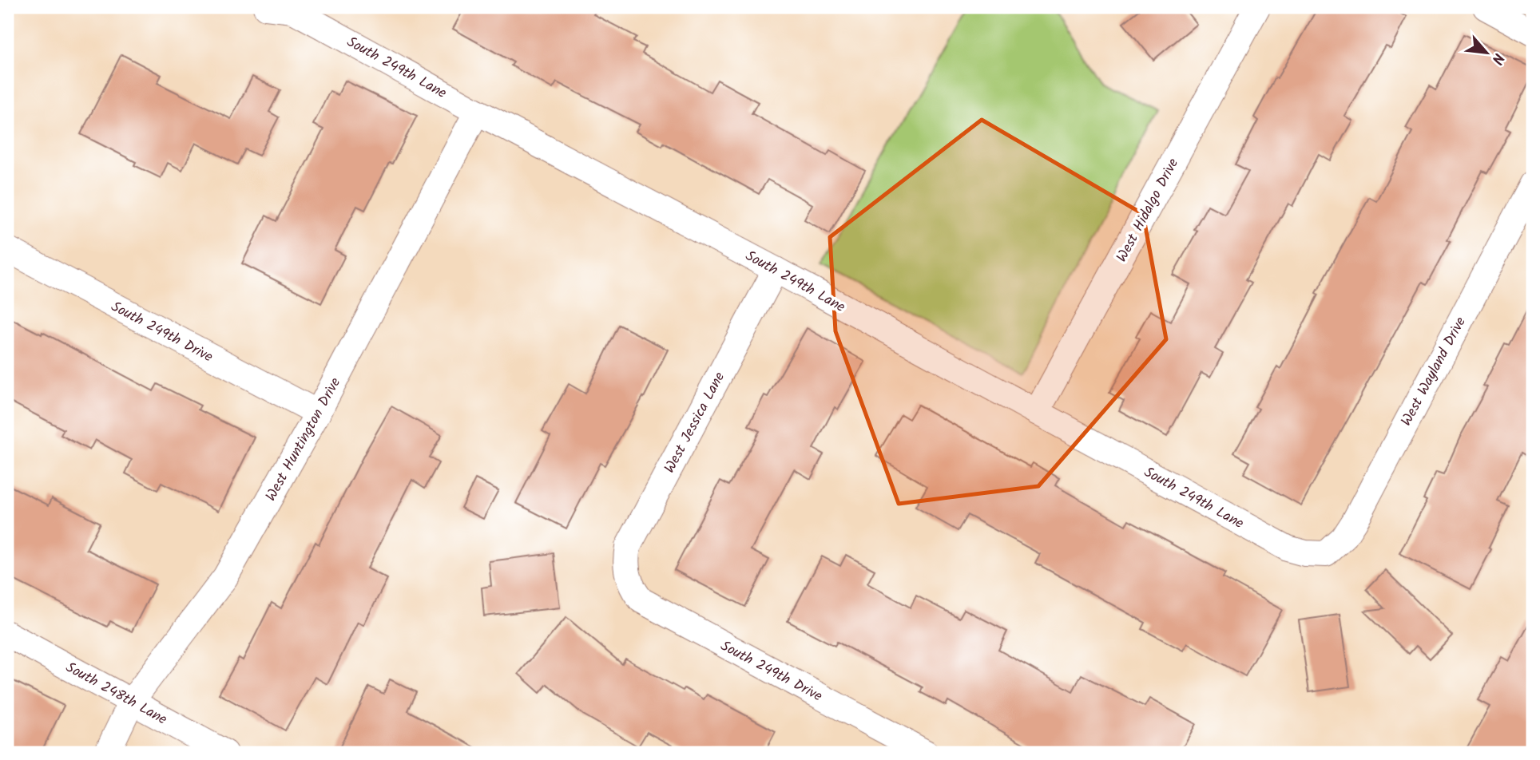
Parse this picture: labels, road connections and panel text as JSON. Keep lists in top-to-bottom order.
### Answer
{
  "streets": {
    "street": [
      "South 249th Lane",
      "West Hidalgo Drive",
      "South 249th Drive",
      "West Wayland Drive",
      "West Jessica Lane",
      "West Huntington Drive",
      "South 248th Lane"
    ]
  },
  "crossings": [
    ["South 249th Lane", "West Hidalgo Drive"],
    ["South 249th Lane", "West Wayland Drive"],
    ["South 249th Lane", "West Jessica Lane"],
    ["South 249th Lane", "West Huntington Drive"],
    ["South 249th Drive", "West Jessica Lane"],
    ["South 249th Drive", "West Huntington Drive"],
    ["West Huntington Drive", "South 248th Lane"]
  ],
  "north": "bottom right"
}
